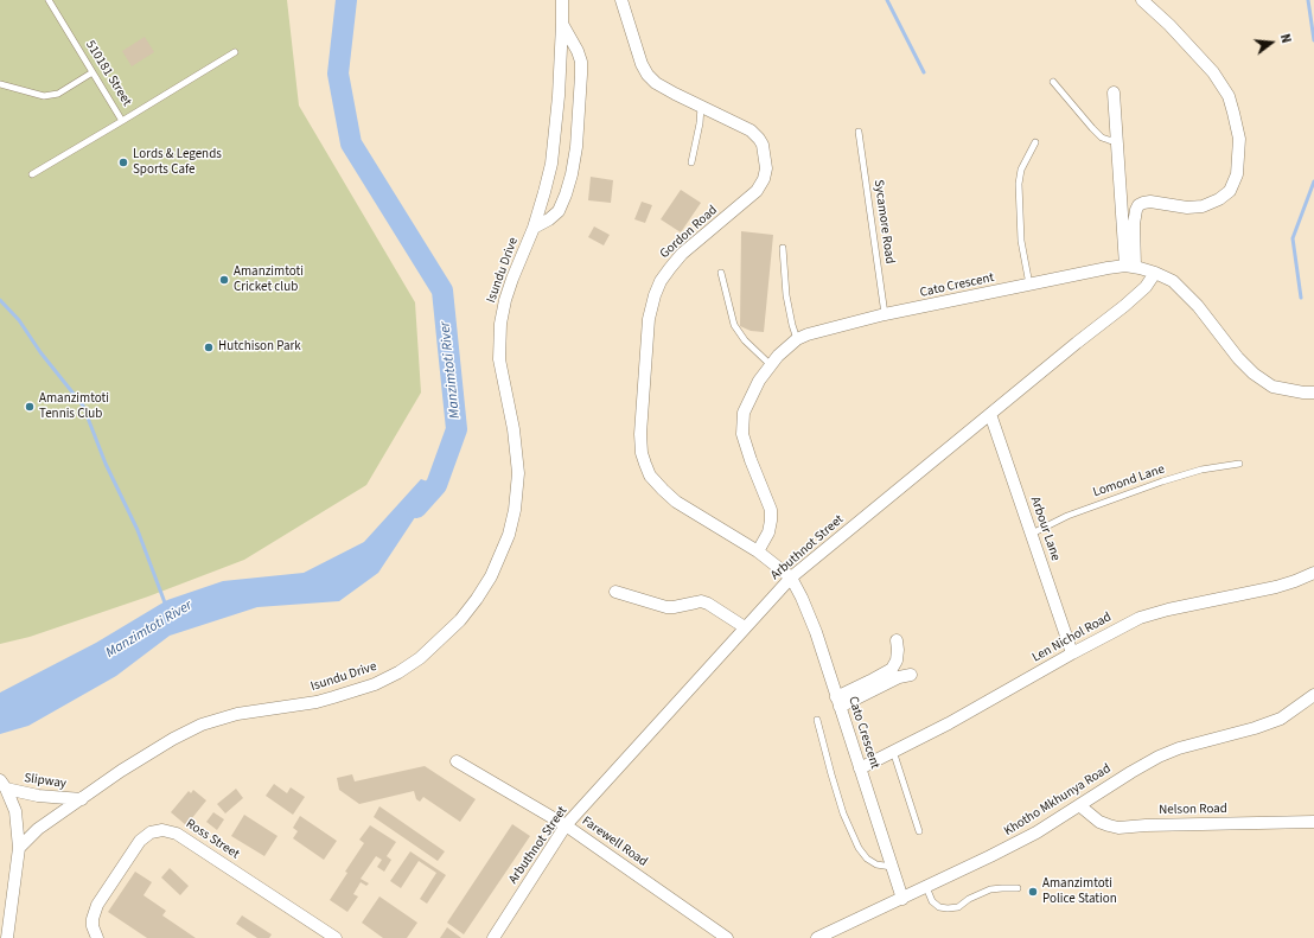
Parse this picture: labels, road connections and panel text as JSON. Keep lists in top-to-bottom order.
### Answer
{
  "streets": {
    "street": [
      "Gordon Road",
      "Isundu Drive",
      "Cato Crescent",
      "Arbour Lane",
      "Arbuthnot Street",
      "Len Nichol Road",
      "Slipway",
      "Khotho Mkhunya Road",
      "Nelson Road",
      "Ross Street",
      "Farewell Road"
    ],
    "lane": ["510181 Street", "Sycamore Road", "Lomond Lane"]
  },
  "crossings": [
    ["Sycamore Road", "Cato Crescent"],
    ["Gordon Road", "Cato Crescent"],
    ["Gordon Road", "Arbuthnot Street"],
    ["Isundu Drive", "Slipway"],
    ["Cato Crescent", "Arbuthnot Street"],
    ["Cato Crescent", "Len Nichol Road"],
    ["Cato Crescent", "Khotho Mkhunya Road"],
    ["Lomond Lane", "Arbour Lane"],
    ["Arbour Lane", "Arbuthnot Street"],
    ["Arbour Lane", "Len Nichol Road"],
    ["Arbuthnot Street", "Farewell Road"],
    ["Khotho Mkhunya Road", "Nelson Road"]
  ],
  "water": ["Manzimtoti River"],
  "places": [
    "Lords & Legends Sports Cafe",
    "Amanzimtoti Cricket club",
    "Hutchison Park",
    "Amanzimtoti Tennis Club",
    "Amanzimtoti Police Station"
  ],
  "north": "right"
}
